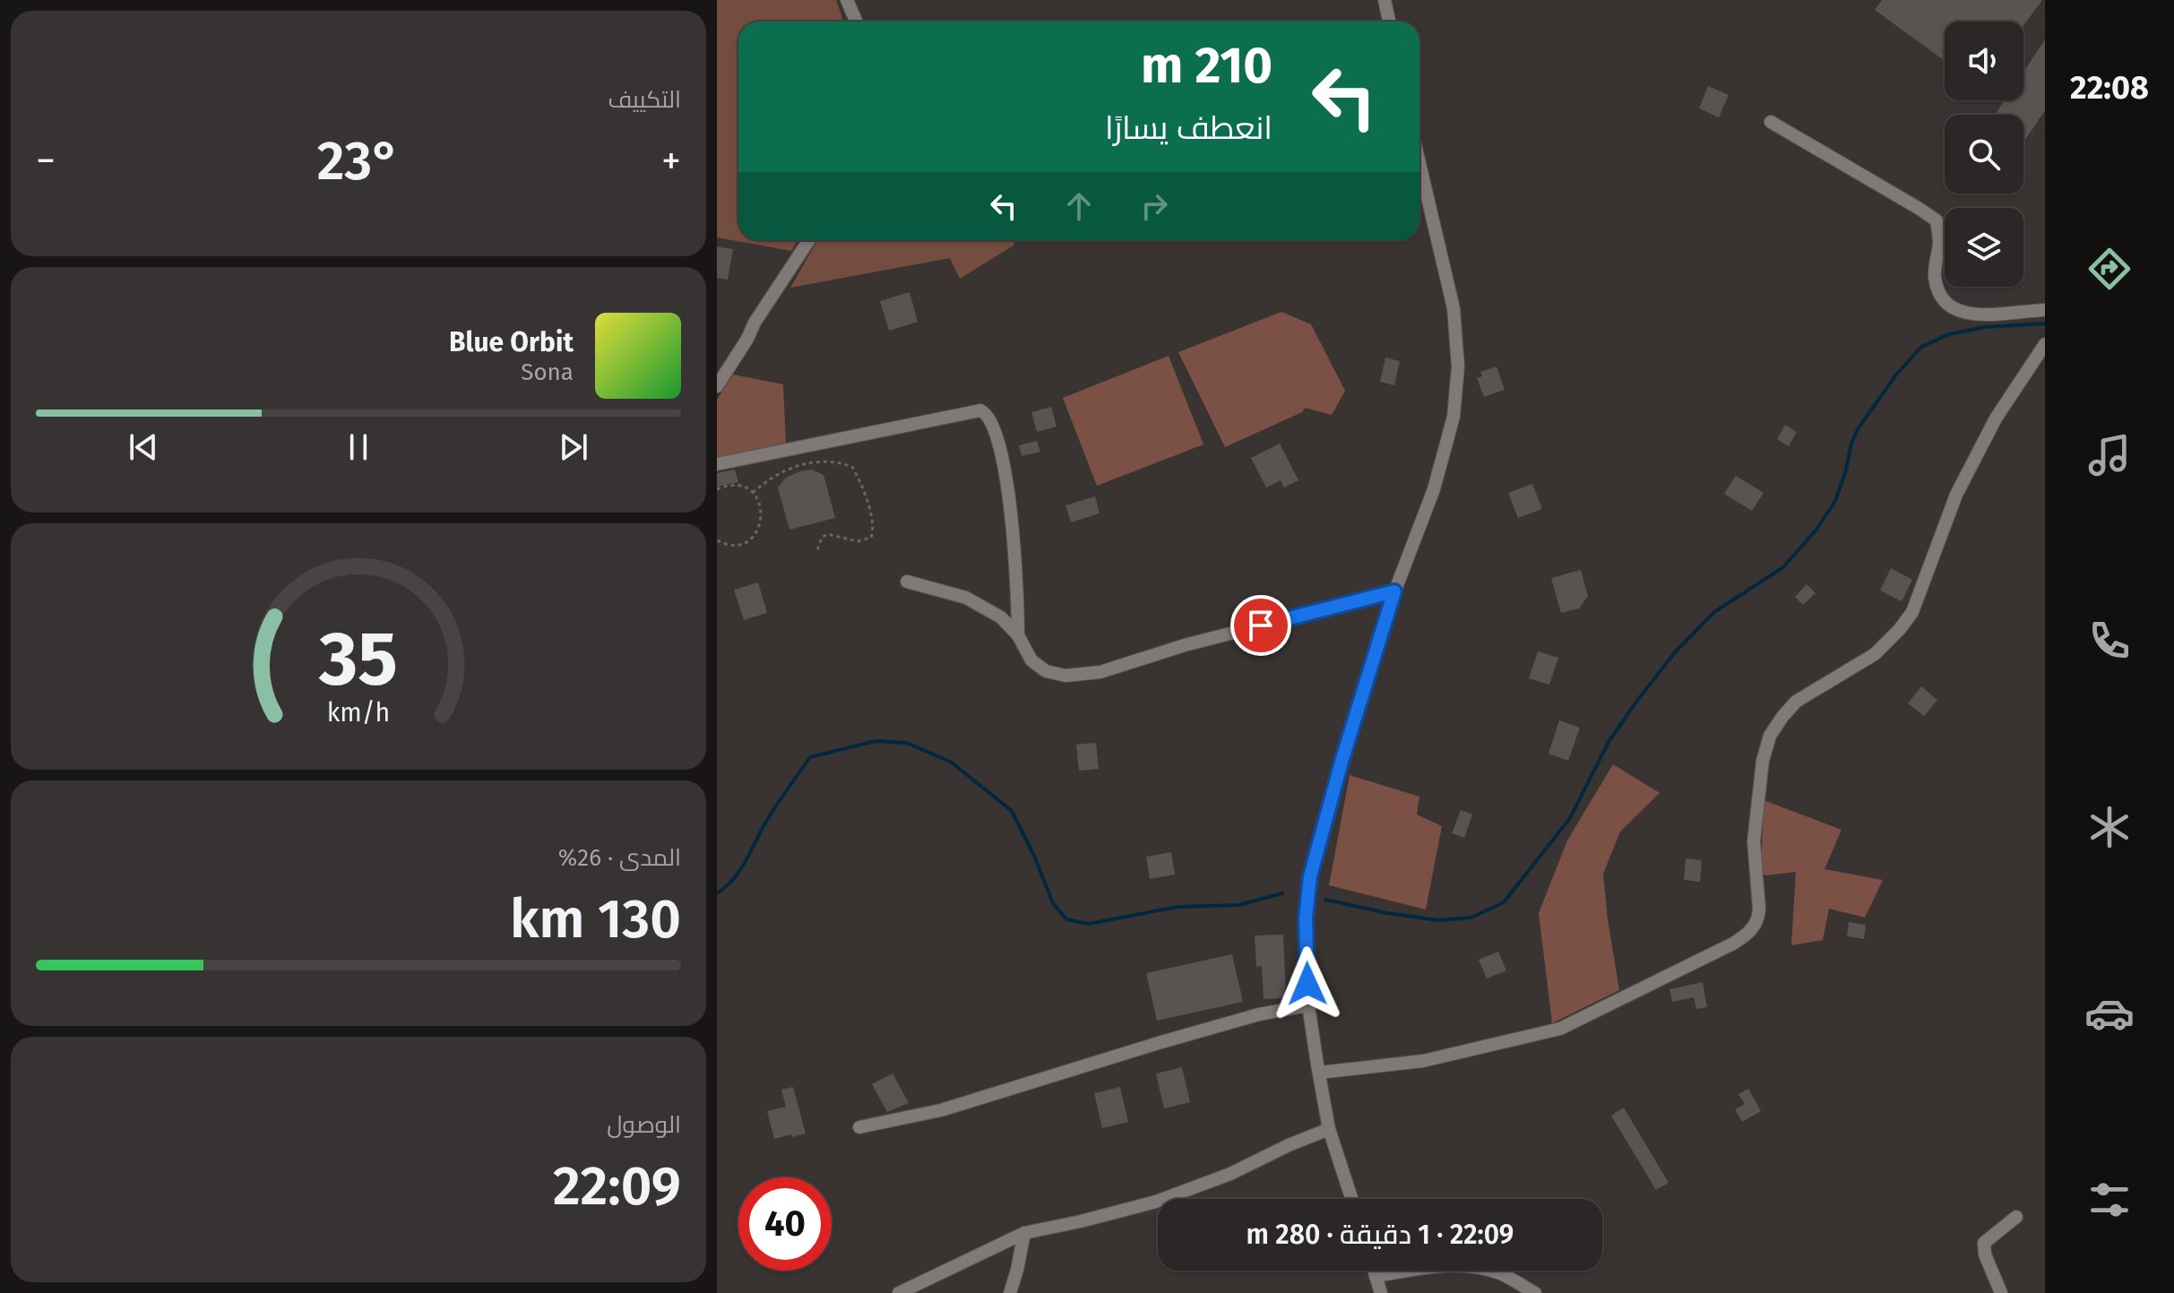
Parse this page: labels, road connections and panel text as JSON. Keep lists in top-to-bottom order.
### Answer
{
  "page": {
    "tabs": "22:08",
    "tile": [
      "التكييف",
      ["المدى · 26%", "130 km"],
      ["الوصول", "22:09"]
    ],
    "turn": ["210 m", "انعطف يسارًا"],
    "heat": ["−", "23°", "+"],
    "song": ["Blue Orbit", "Sona"],
    "limit": "40",
    "trip": "22:09 · 1 دقيقة · 280 m",
    "gauge": ["35", "km/h"]
  }
}
